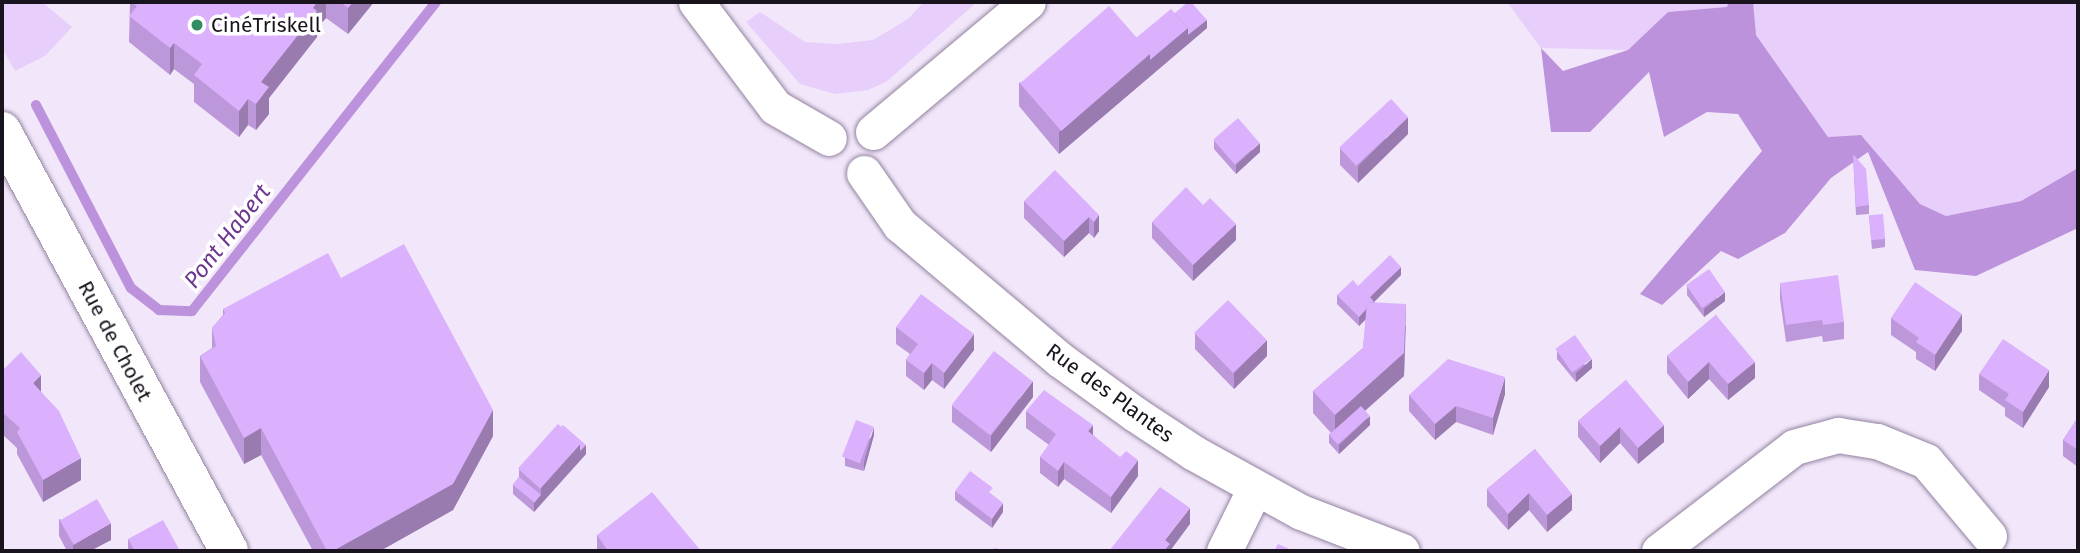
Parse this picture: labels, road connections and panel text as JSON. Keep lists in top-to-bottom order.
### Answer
{
  "streets": {
    "main road": ["Rue de Cholet"],
    "street": ["Rue des Plantes"]
  },
  "water": ["Pont Habert"],
  "places": ["CinéTriskell"]
}
